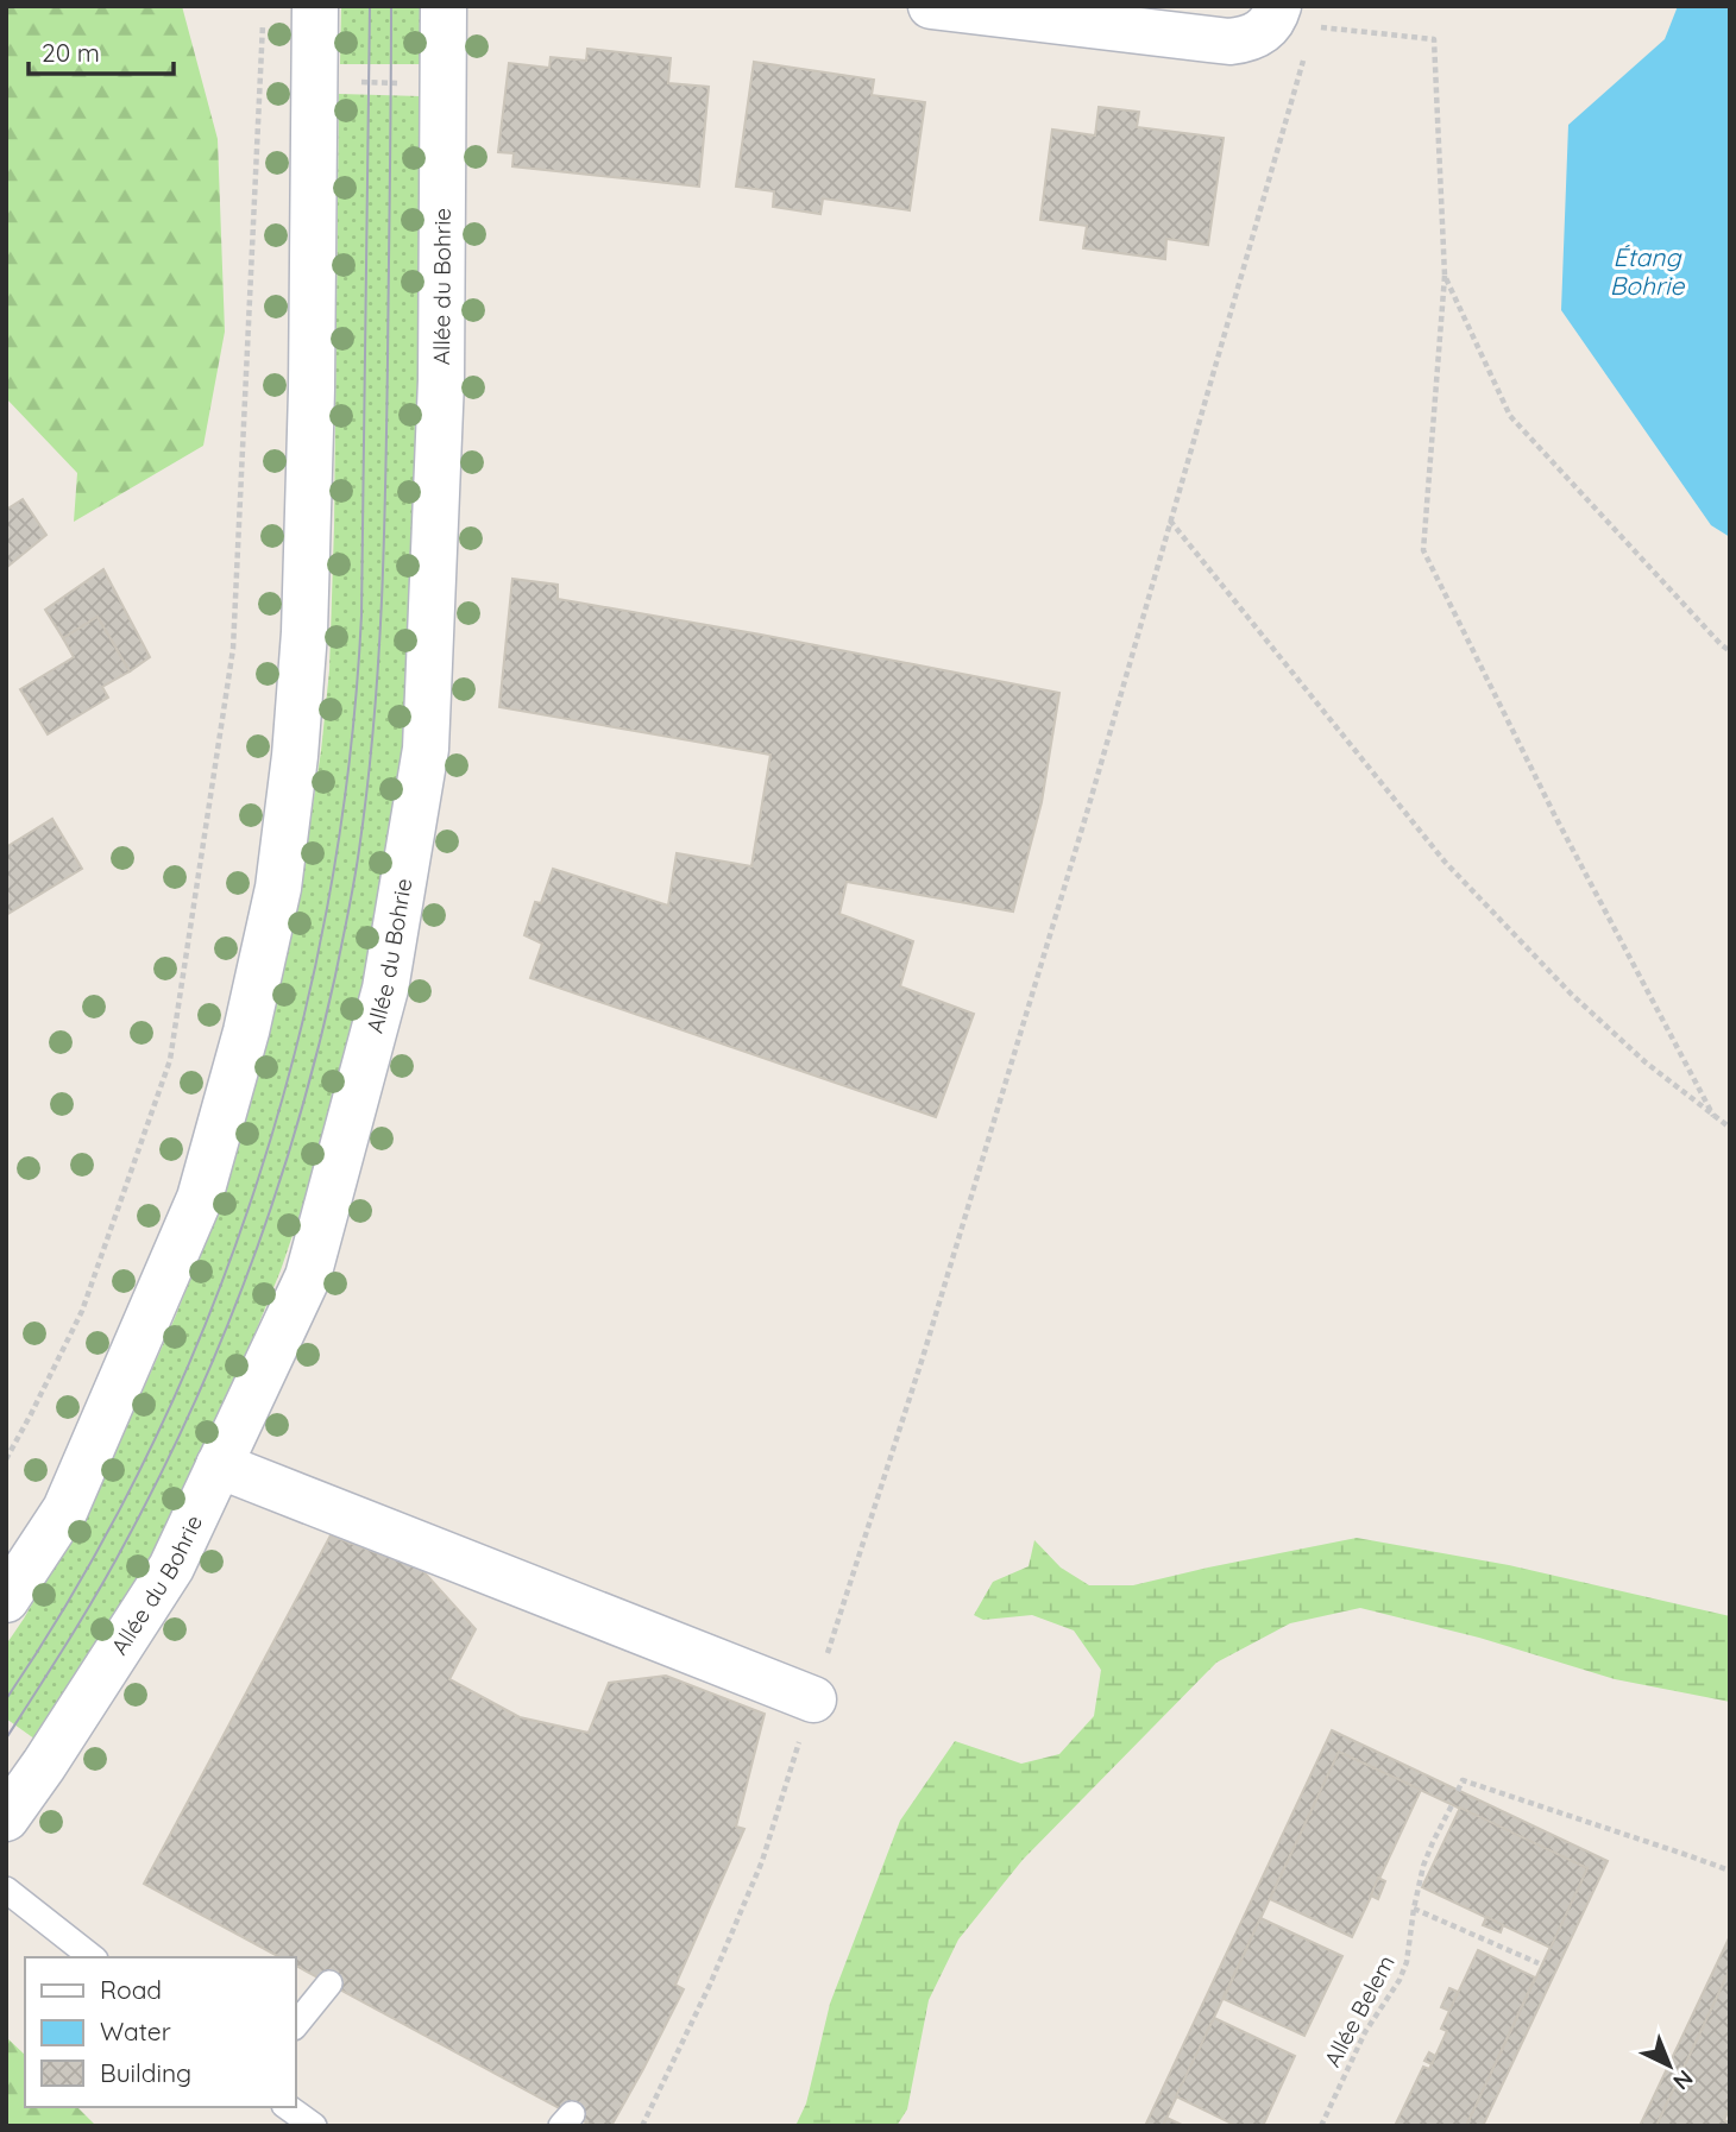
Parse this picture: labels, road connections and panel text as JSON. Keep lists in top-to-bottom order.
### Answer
{
  "streets": {
    "main road": ["Allée du Bohrie"],
    "path": ["Allée Belem"]
  },
  "water": ["Étang Bohrie"],
  "legend": ["Road", "Water", "Building"],
  "scale_bar": "20 m",
  "north": "bottom right"
}
